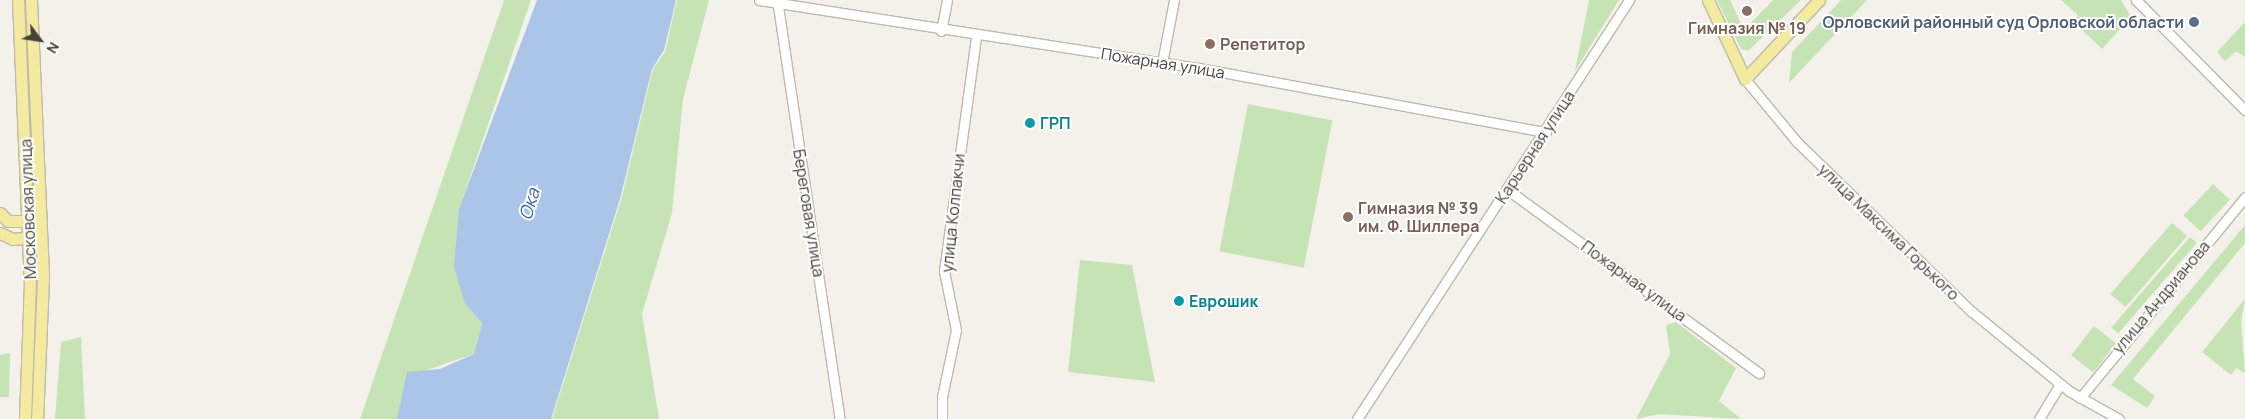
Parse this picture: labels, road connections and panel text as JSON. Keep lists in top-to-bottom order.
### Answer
{
  "streets": {
    "main road": ["Московская улица", "улица Максима Горького"],
    "street": [
      "Пожарная улица",
      "Карьерная улица",
      "Береговая улица",
      "улица Колпакчи",
      "улица Андрианова"
    ]
  },
  "crossings": [
    ["Пожарная улица", "Карьерная улица"],
    ["Пожарная улица", "Береговая улица"],
    ["Пожарная улица", "улица Колпакчи"],
    ["улица Максима Горького", "улица Андрианова"]
  ],
  "water": ["Ока"],
  "places": [
    "Гимназия № 19",
    "Орловский районный суд Орловской области",
    "Репетитор",
    "ГРП",
    "Гимназия № 39 им. Ф. Шиллера",
    "Еврошик"
  ],
  "north": "bottom right"
}
